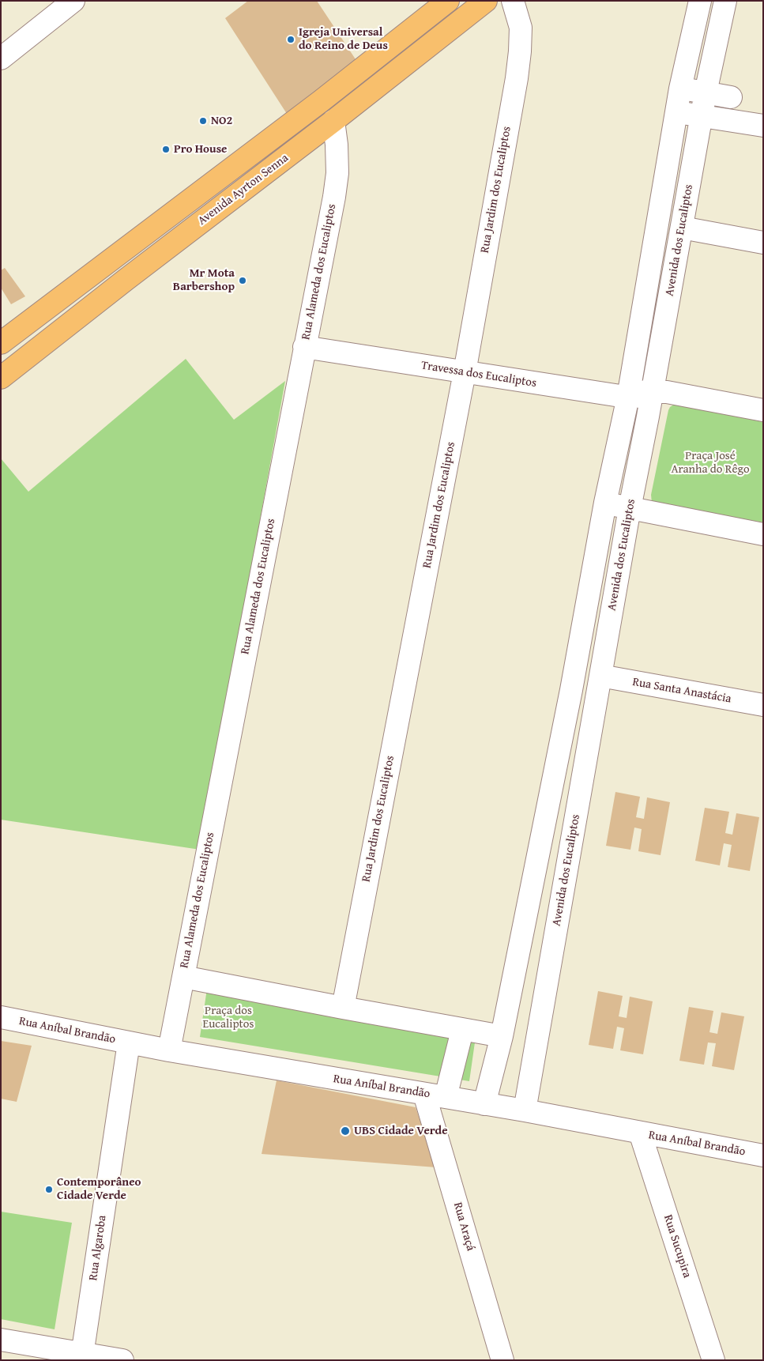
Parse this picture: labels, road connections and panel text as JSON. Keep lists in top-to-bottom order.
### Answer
{
  "streets": {
    "main road": ["Avenida Ayrton Senna"],
    "street": [
      "Rua Jardim dos Eucaliptos",
      "Avenida dos Eucaliptos",
      "Rua Alameda dos Eucaliptos",
      "Travessa dos Eucaliptos",
      "Rua Santa Anastácia",
      "Rua Aníbal Brandão",
      "Rua Araçá",
      "Rua Sucupira",
      "Rua Algaroba"
    ]
  },
  "crossings": [
    ["Avenida Ayrton Senna", "Rua Alameda dos Eucaliptos"],
    ["Rua Jardim dos Eucaliptos", "Travessa dos Eucaliptos"],
    ["Avenida dos Eucaliptos", "Travessa dos Eucaliptos"],
    ["Avenida dos Eucaliptos", "Rua Santa Anastácia"],
    ["Avenida dos Eucaliptos", "Rua Aníbal Brandão"],
    ["Rua Alameda dos Eucaliptos", "Travessa dos Eucaliptos"],
    ["Rua Alameda dos Eucaliptos", "Rua Aníbal Brandão"],
    ["Rua Aníbal Brandão", "Rua Araçá"],
    ["Rua Aníbal Brandão", "Rua Sucupira"],
    ["Rua Aníbal Brandão", "Rua Algaroba"]
  ],
  "parks": ["Praça José Aranha do Rêgo", "Praça dos Eucaliptos"],
  "places": [
    "Igreja Universal do Reino de Deus",
    "NO2",
    "Pro House",
    "Mr Mota Barbershop",
    "UBS Cidade Verde",
    "Contemporâneo Cidade Verde"
  ]
}
